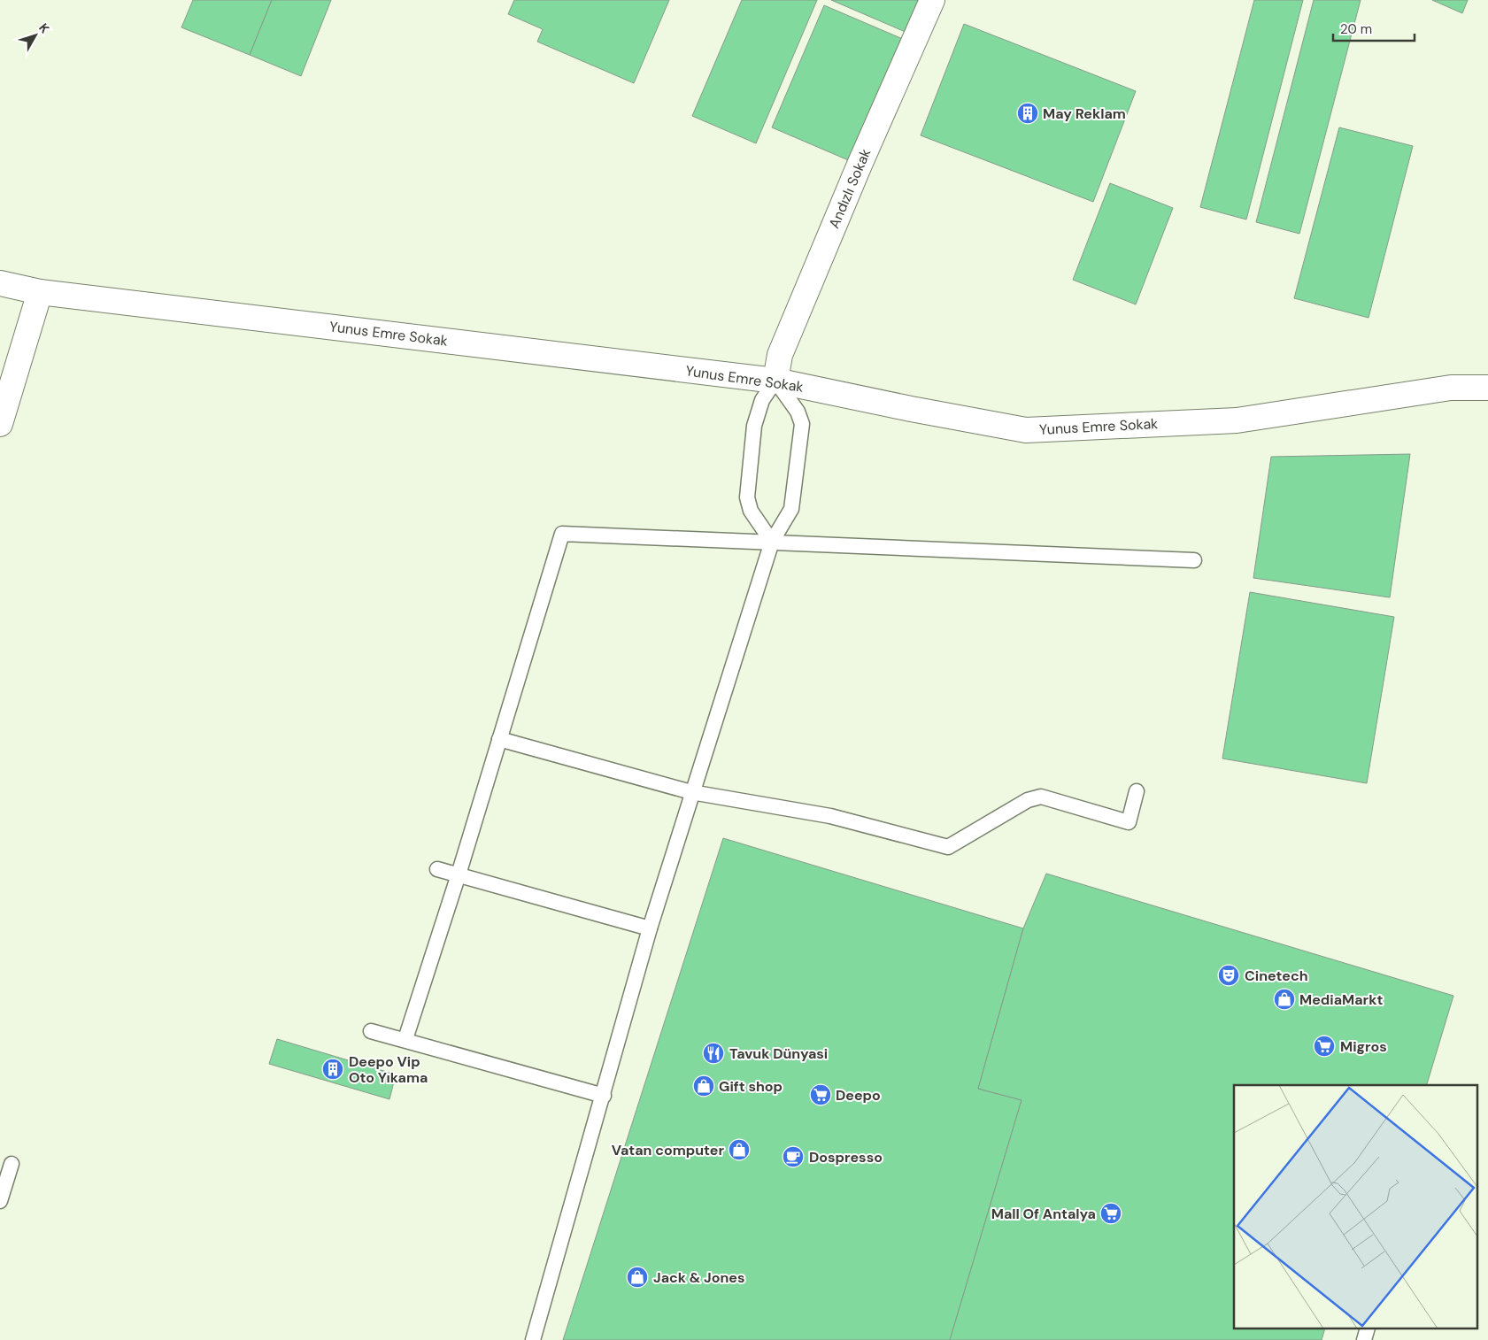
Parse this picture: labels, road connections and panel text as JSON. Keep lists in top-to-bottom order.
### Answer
{
  "streets": {
    "street": ["Andızlı Sokak", "Yunus Emre Sokak"]
  },
  "crossings": [
    ["Andızlı Sokak", "Yunus Emre Sokak"]
  ],
  "places": {
    "building": ["May Reklam", "Deepo Vip Oto Yıkama"],
    "theatre": ["Cinetech"],
    "shop": [
      "MediaMarkt",
      "Gift shop",
      "Vatan computer",
      "Jack & Jones"
    ],
    "supermarket": ["Migros", "Deepo", "Mall Of Antalya"],
    "restaurant": ["Tavuk Dünyasi"],
    "cafe": ["Dospresso"]
  },
  "scale_bar": "20 m",
  "north": "top right"
}
